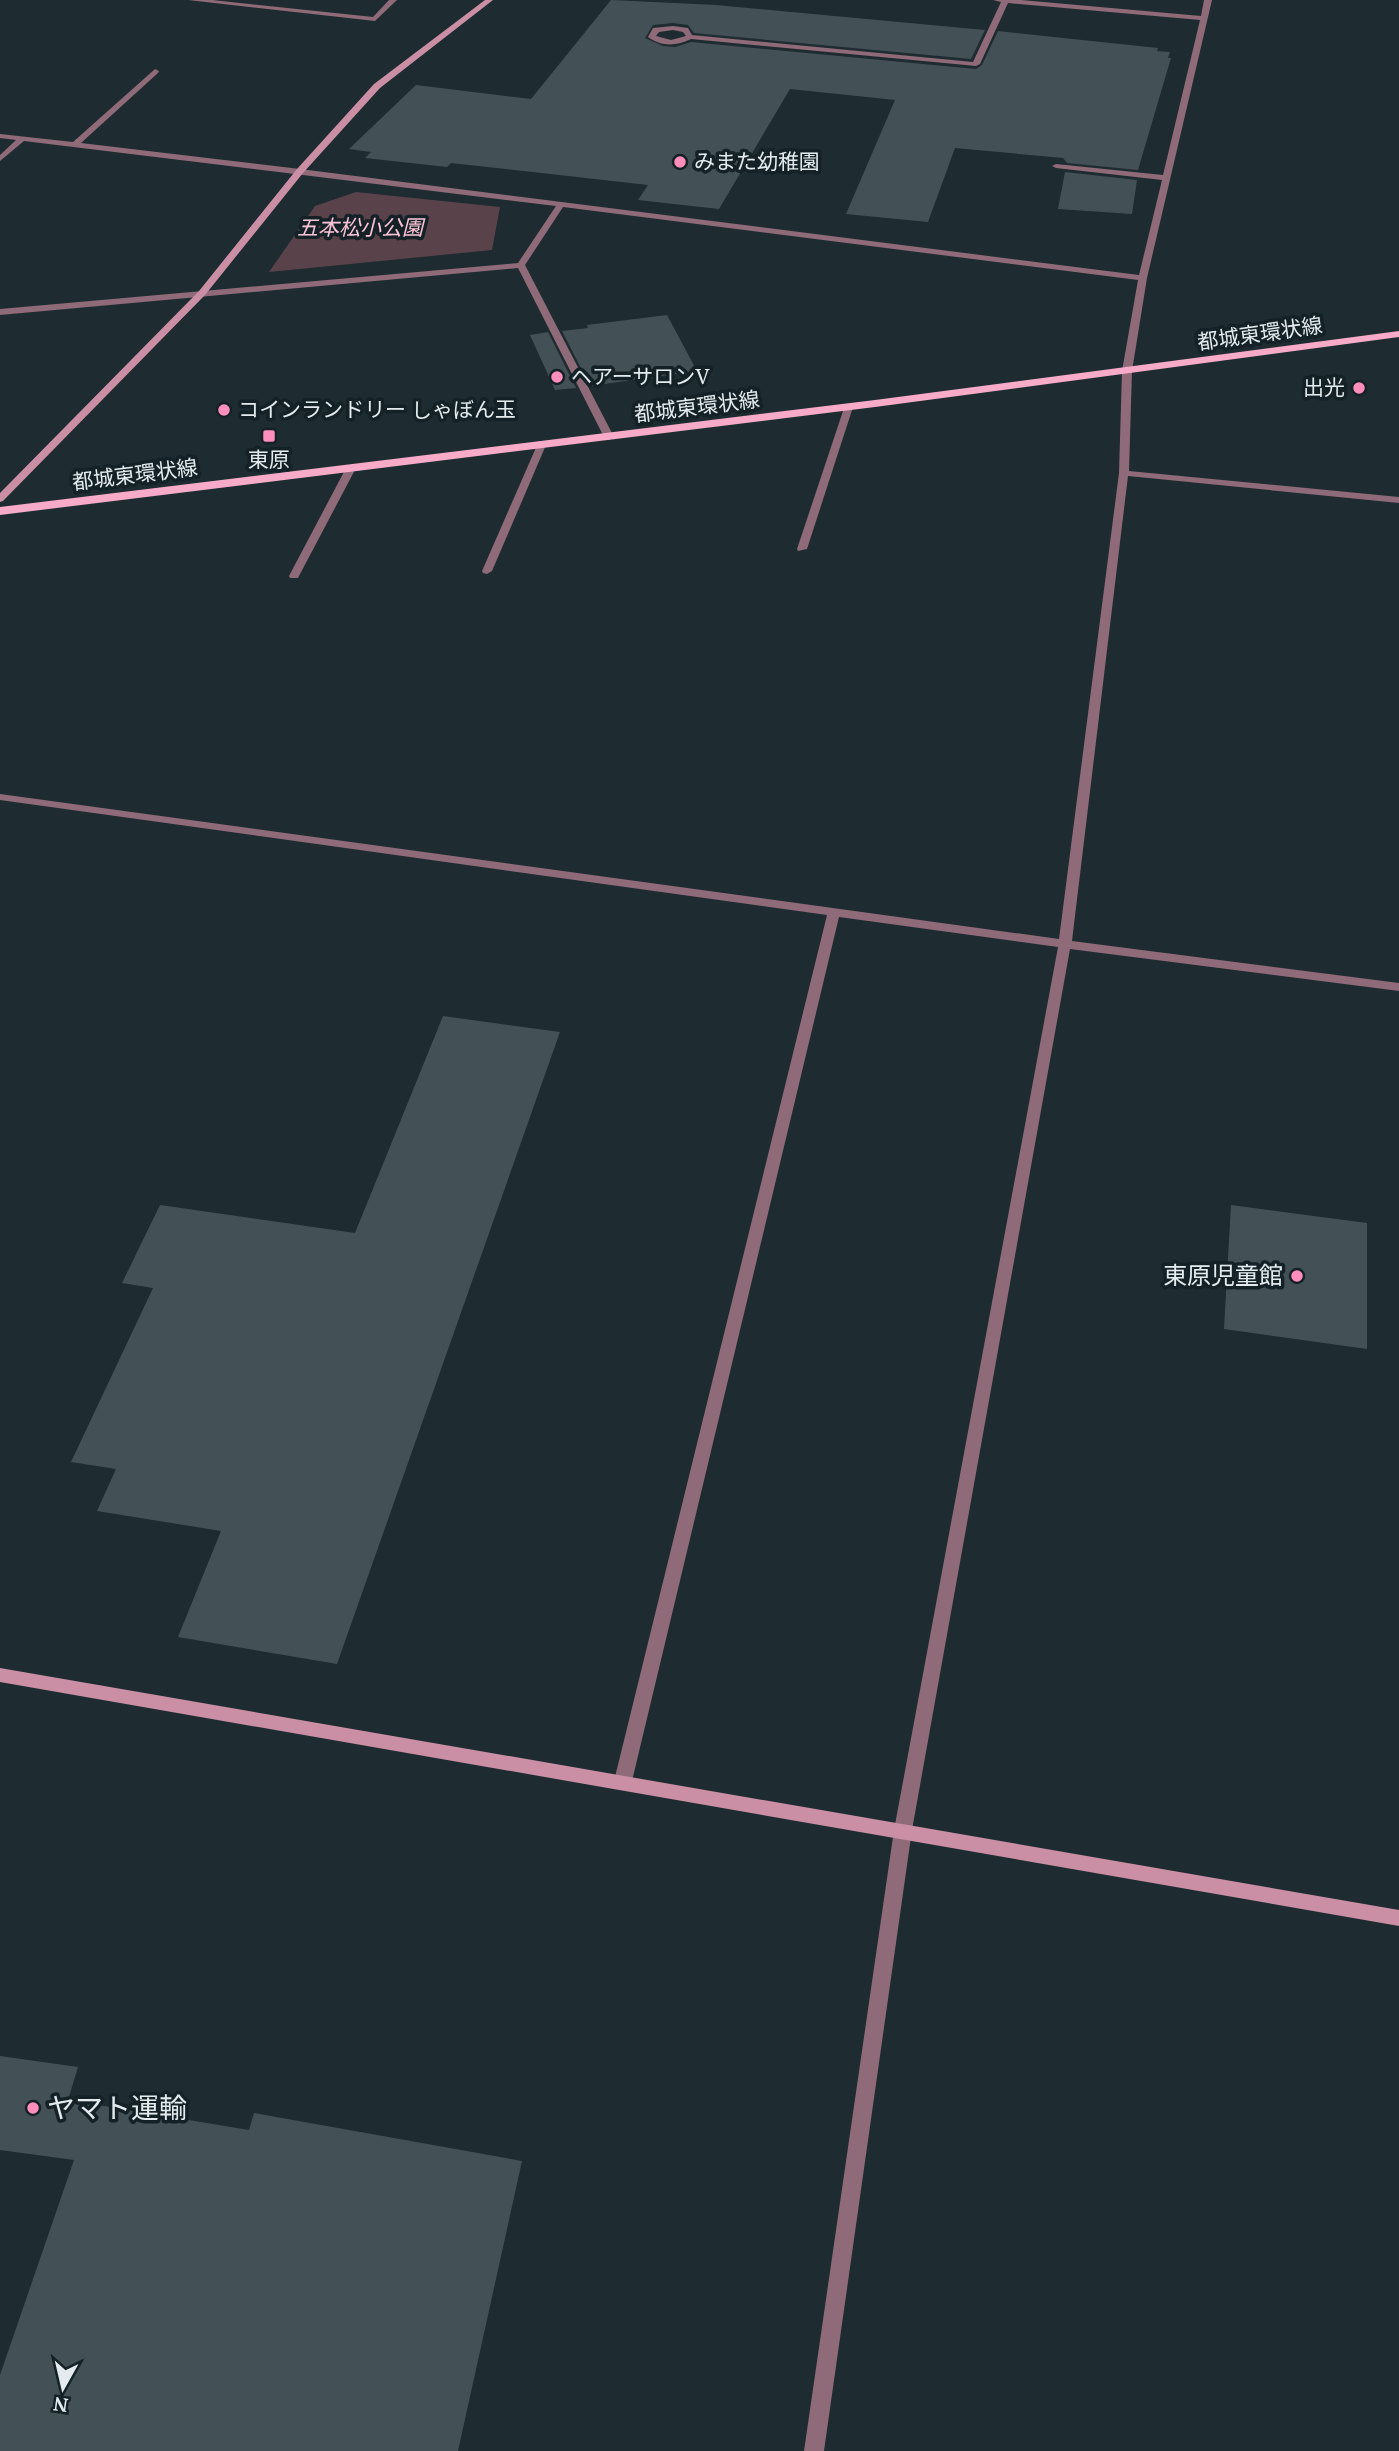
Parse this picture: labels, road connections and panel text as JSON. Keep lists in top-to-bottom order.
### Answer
{
  "streets": {
    "main road": ["都城東環状線"]
  },
  "parks": ["五本松小公園"],
  "places": {
    "other": [
      "みまた幼稚園",
      "ヘアーサロンV",
      "出光",
      "コインランドリー しゃぼん玉",
      "東原児童館",
      "ヤマト運輸"
    ],
    "transit": ["東原"]
  },
  "north": "bottom"
}
